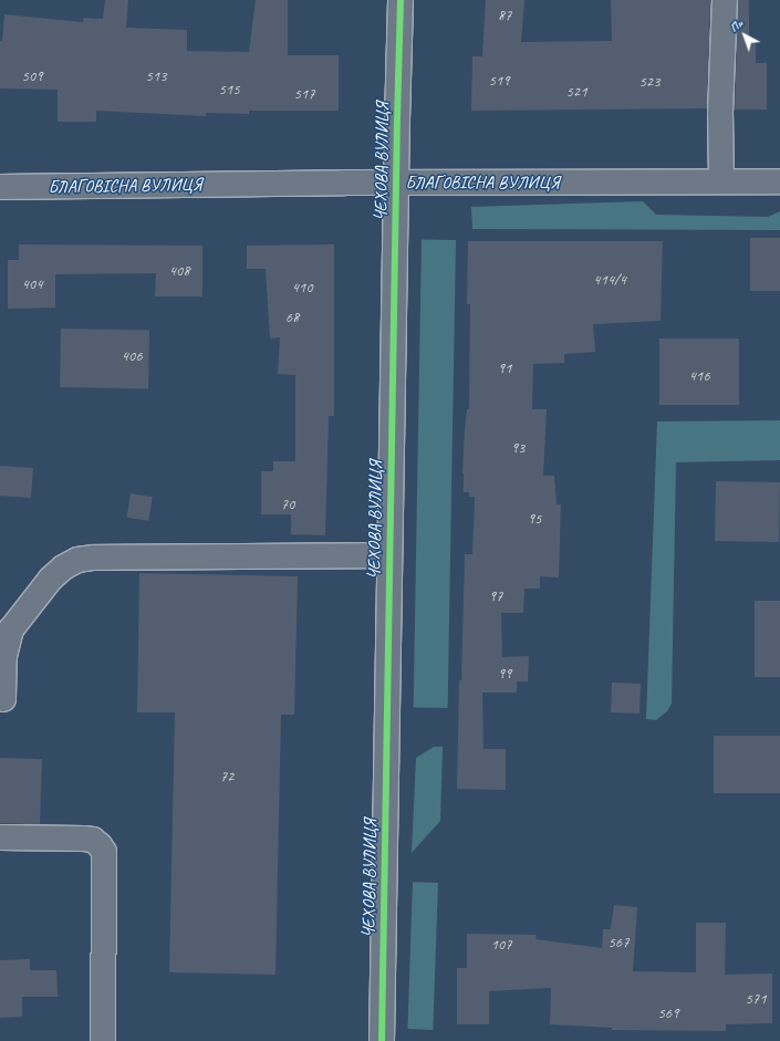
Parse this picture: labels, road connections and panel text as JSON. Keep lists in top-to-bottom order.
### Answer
{
  "streets": {
    "street": ["ЧЕХОВА ВУЛИЦЯ", "БЛАГОВІСНА ВУЛИЦЯ"]
  },
  "crossings": [
    ["ЧЕХОВА ВУЛИЦЯ", "БЛАГОВІСНА ВУЛИЦЯ"]
  ],
  "house_numbers": [
    "87",
    "509",
    "513",
    "519",
    "523",
    "515",
    "521",
    "517",
    "408",
    "414/4",
    "404",
    "410",
    "68",
    "406",
    "91",
    "416",
    "93",
    "70",
    "95",
    "97",
    "99",
    "72",
    "567",
    "107",
    "571",
    "569"
  ],
  "north": "top left"
}
